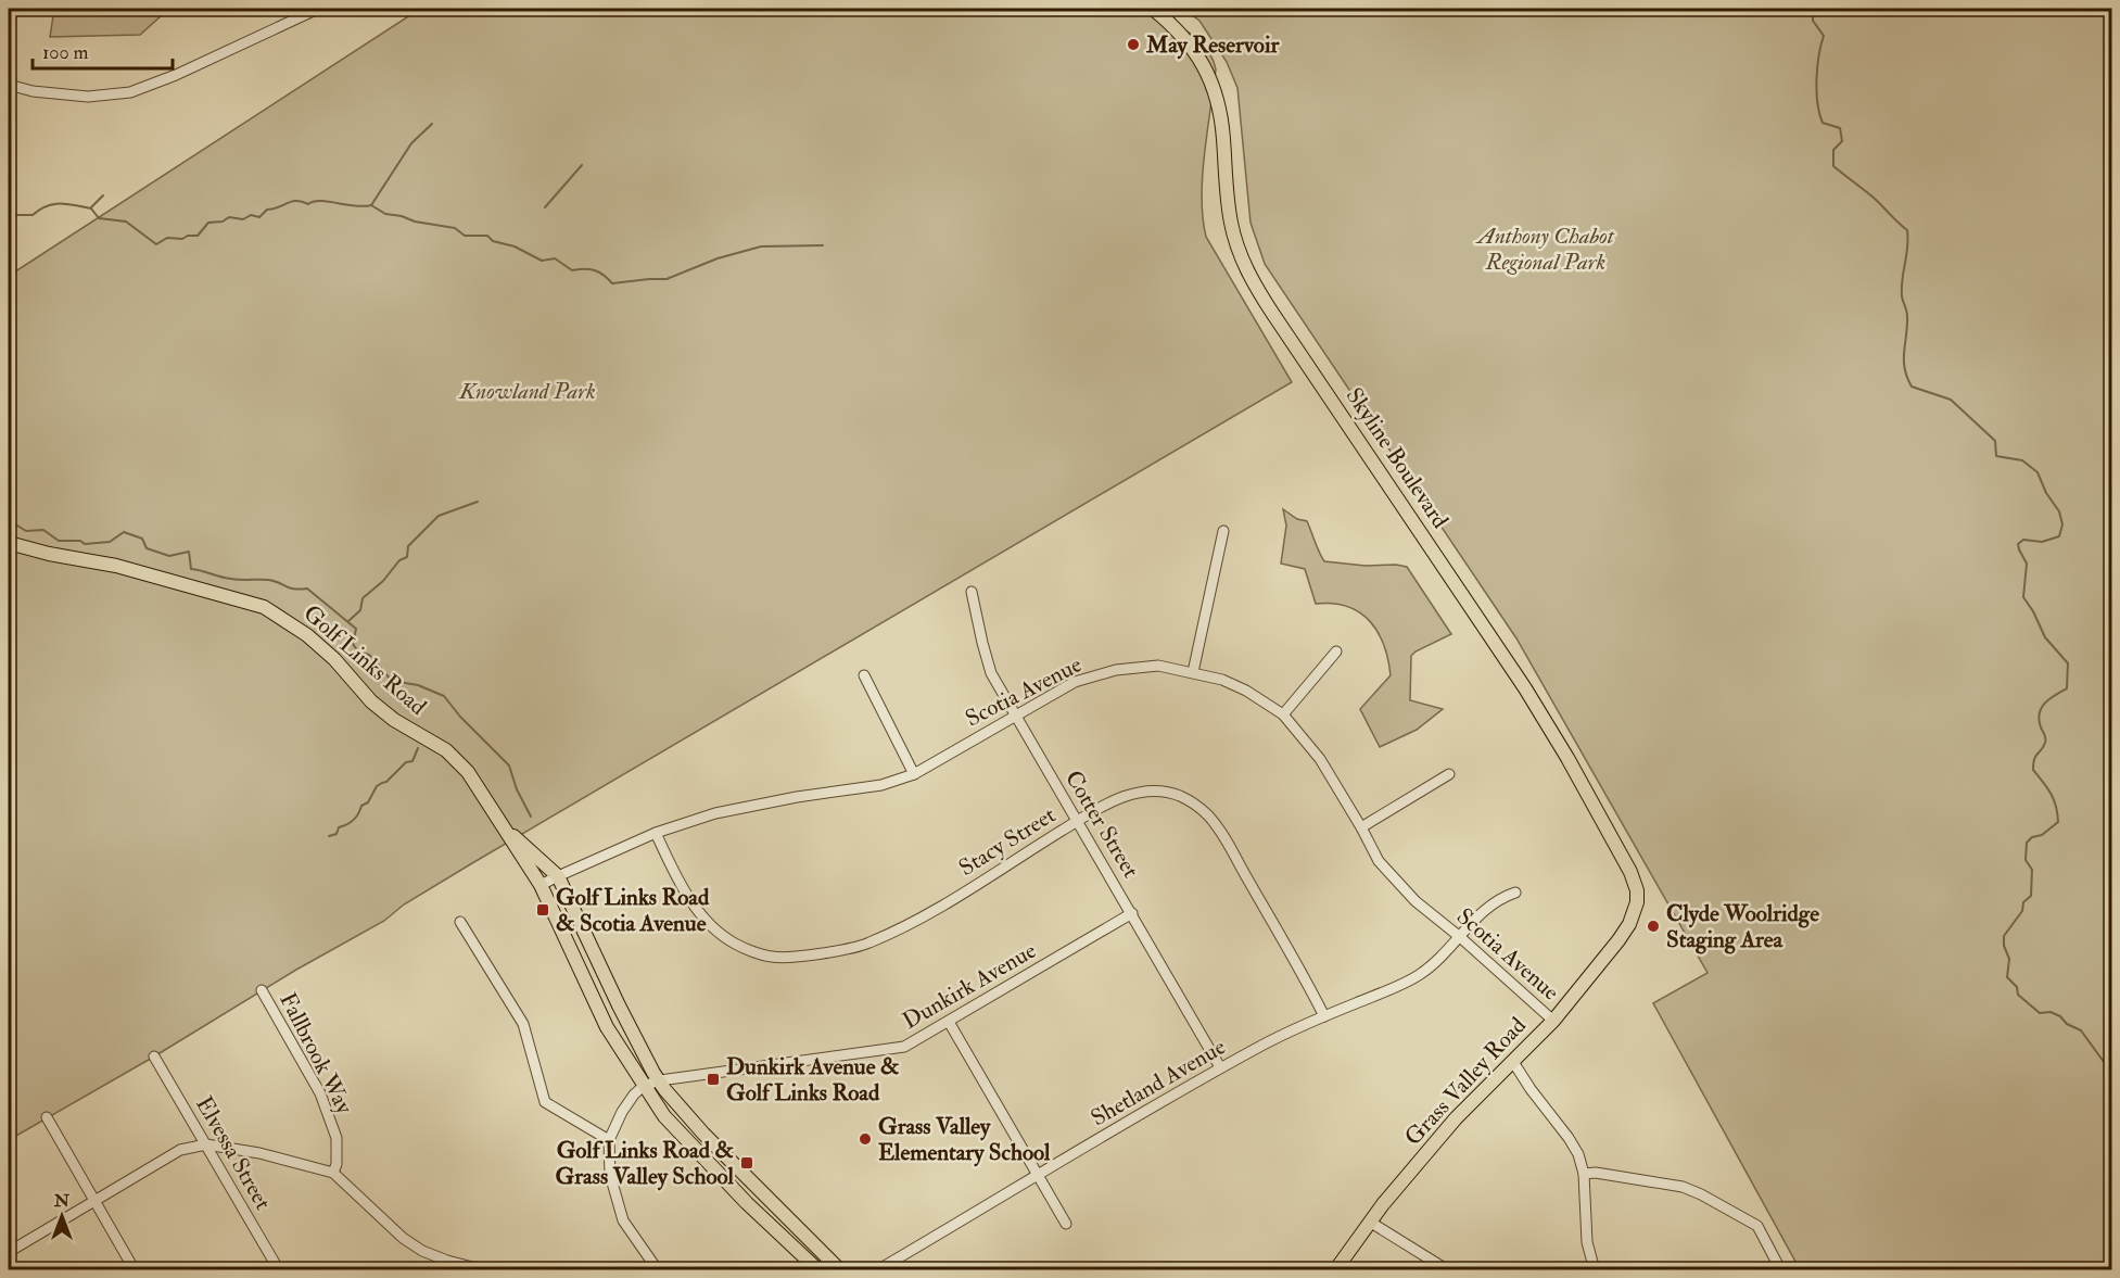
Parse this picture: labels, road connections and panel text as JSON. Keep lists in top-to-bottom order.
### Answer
{
  "streets": {
    "main road": ["Skyline Boulevard", "Golf Links Road", "Grass Valley Road"],
    "street": [
      "Scotia Avenue",
      "Cotter Street",
      "Stacy Street",
      "Dunkirk Avenue",
      "Fallbrook Way",
      "Shetland Avenue",
      "Elvessa Street"
    ]
  },
  "crossings": [
    ["Skyline Boulevard", "Grass Valley Road"],
    ["Golf Links Road", "Scotia Avenue"],
    ["Golf Links Road", "Dunkirk Avenue"],
    ["Scotia Avenue", "Cotter Street"],
    ["Scotia Avenue", "Stacy Street"],
    ["Scotia Avenue", "Grass Valley Road"],
    ["Scotia Avenue", "Shetland Avenue"],
    ["Cotter Street", "Stacy Street"],
    ["Cotter Street", "Dunkirk Avenue"],
    ["Cotter Street", "Shetland Avenue"],
    ["Stacy Street", "Shetland Avenue"]
  ],
  "parks": ["Anthony Chabot Regional Park", "Knowland Park"],
  "places": {
    "other": ["May Reservoir", "Clyde Woolridge Staging Area", "Grass Valley Elementary School"],
    "transit": ["Golf Links Road & Scotia Avenue", "Dunkirk Avenue & Golf Links Road", "Golf Links Road & Grass Valley School"]
  },
  "scale_bar": "100 m",
  "north": "top"
}
